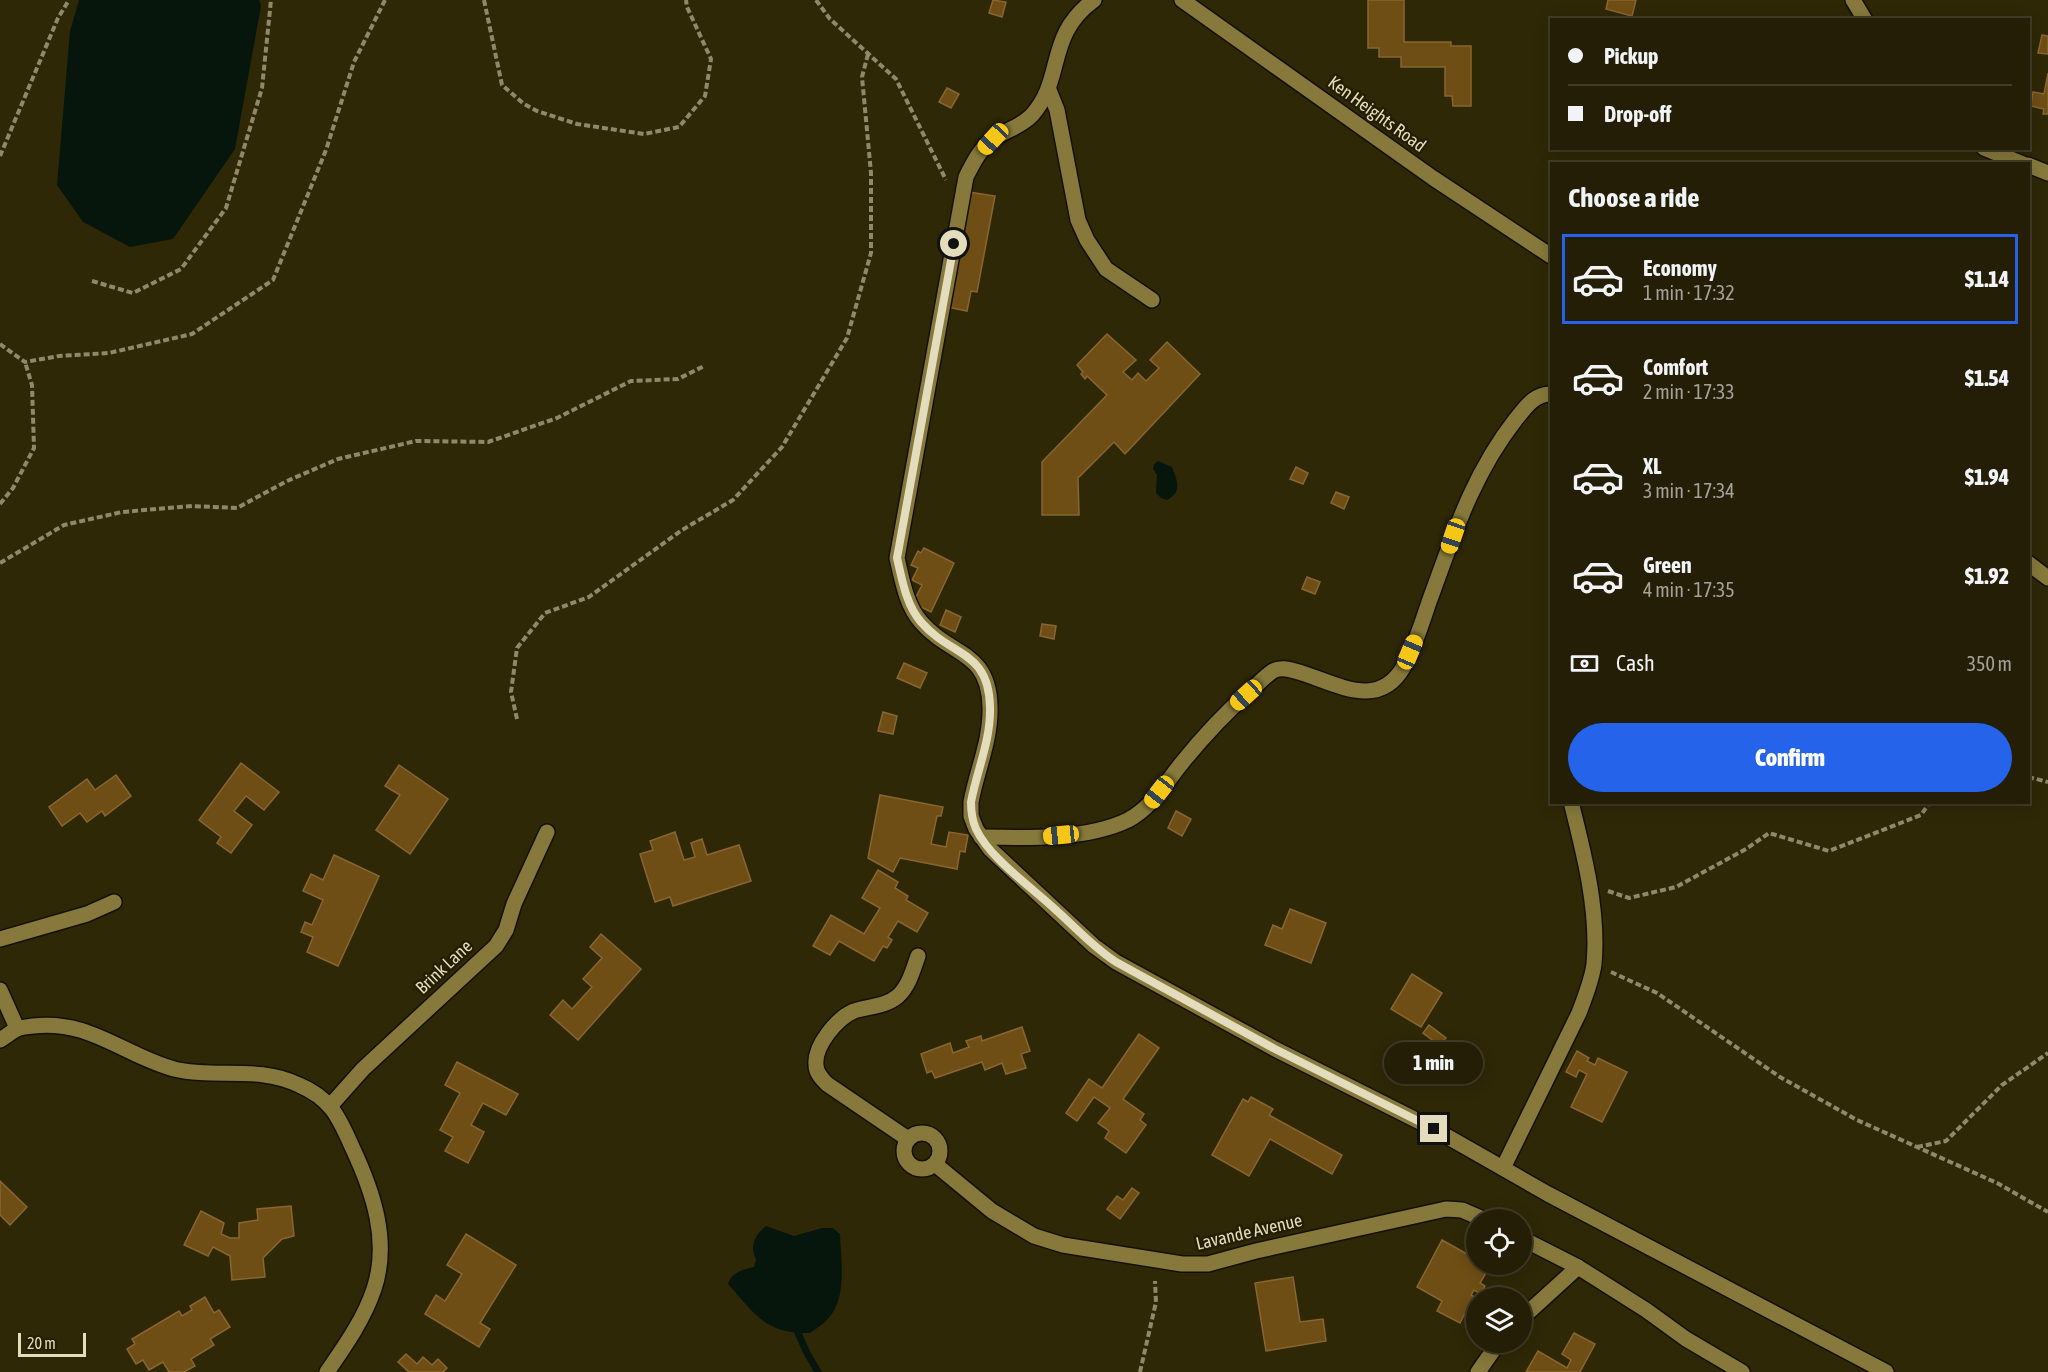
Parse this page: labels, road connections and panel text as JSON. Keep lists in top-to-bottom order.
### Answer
{
  "streets": {
    "street": ["Ken Heights Road", "Brink Lane", "Lavande Avenue"]
  },
  "scale_bar": "20 m",
  "page": {
    "banner": ["Pickup", "Drop-off"],
    "heading": "Choose a ride",
    "list": [
      {
        "name": "Economy",
        "note": "1 min · 17:32",
        "value": "$1.14"
      },
      {
        "name": "Comfort",
        "note": "2 min · 17:33",
        "value": "$1.54"
      },
      {
        "name": "XL",
        "note": "3 min · 17:34",
        "value": "$1.94"
      },
      {
        "name": "Green",
        "note": "4 min · 17:35",
        "value": "$1.92"
      }
    ],
    "pay": ["Cash", "350 m"],
    "buttons": "Confirm",
    "bubble": "1 min",
    "scale": "20 m"
  }
}
